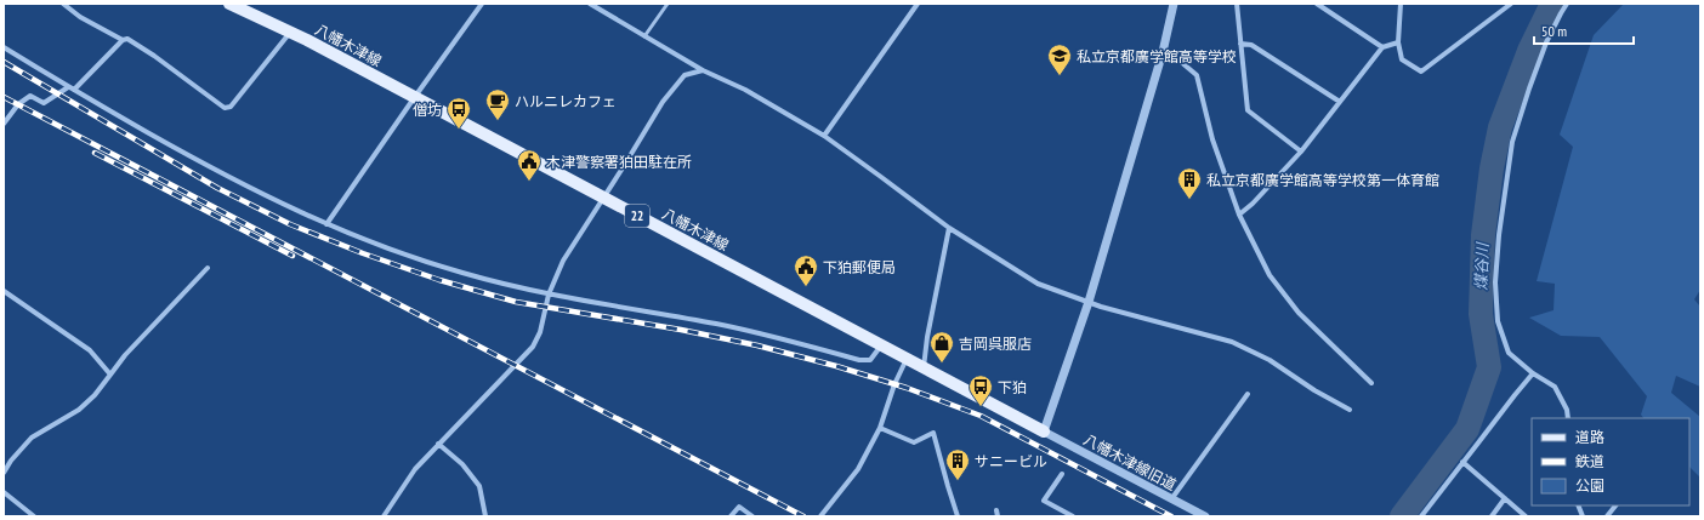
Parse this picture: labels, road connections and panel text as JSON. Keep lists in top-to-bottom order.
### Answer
{
  "streets": {
    "main road": ["八幡木津線", "22"],
    "street": ["八幡木津線旧道"]
  },
  "crossings": [
    ["八幡木津線", "八幡木津線旧道"]
  ],
  "water": ["煤谷川"],
  "places": {
    "school or university": ["私立京都廣学館高等学校"],
    "cafe": ["ハルニレカフェ"],
    "bus stop": ["僧坊", "下狛"],
    "public building": ["木津警察署狛田駐在所", "下狛郵便局"],
    "building": ["私立京都廣学館高等学校第一体育館", "サニービル"],
    "shop": ["吉岡呉服店"]
  },
  "legend": ["道路", "鉄道", "公園"],
  "scale_bar": "50 m"
}
